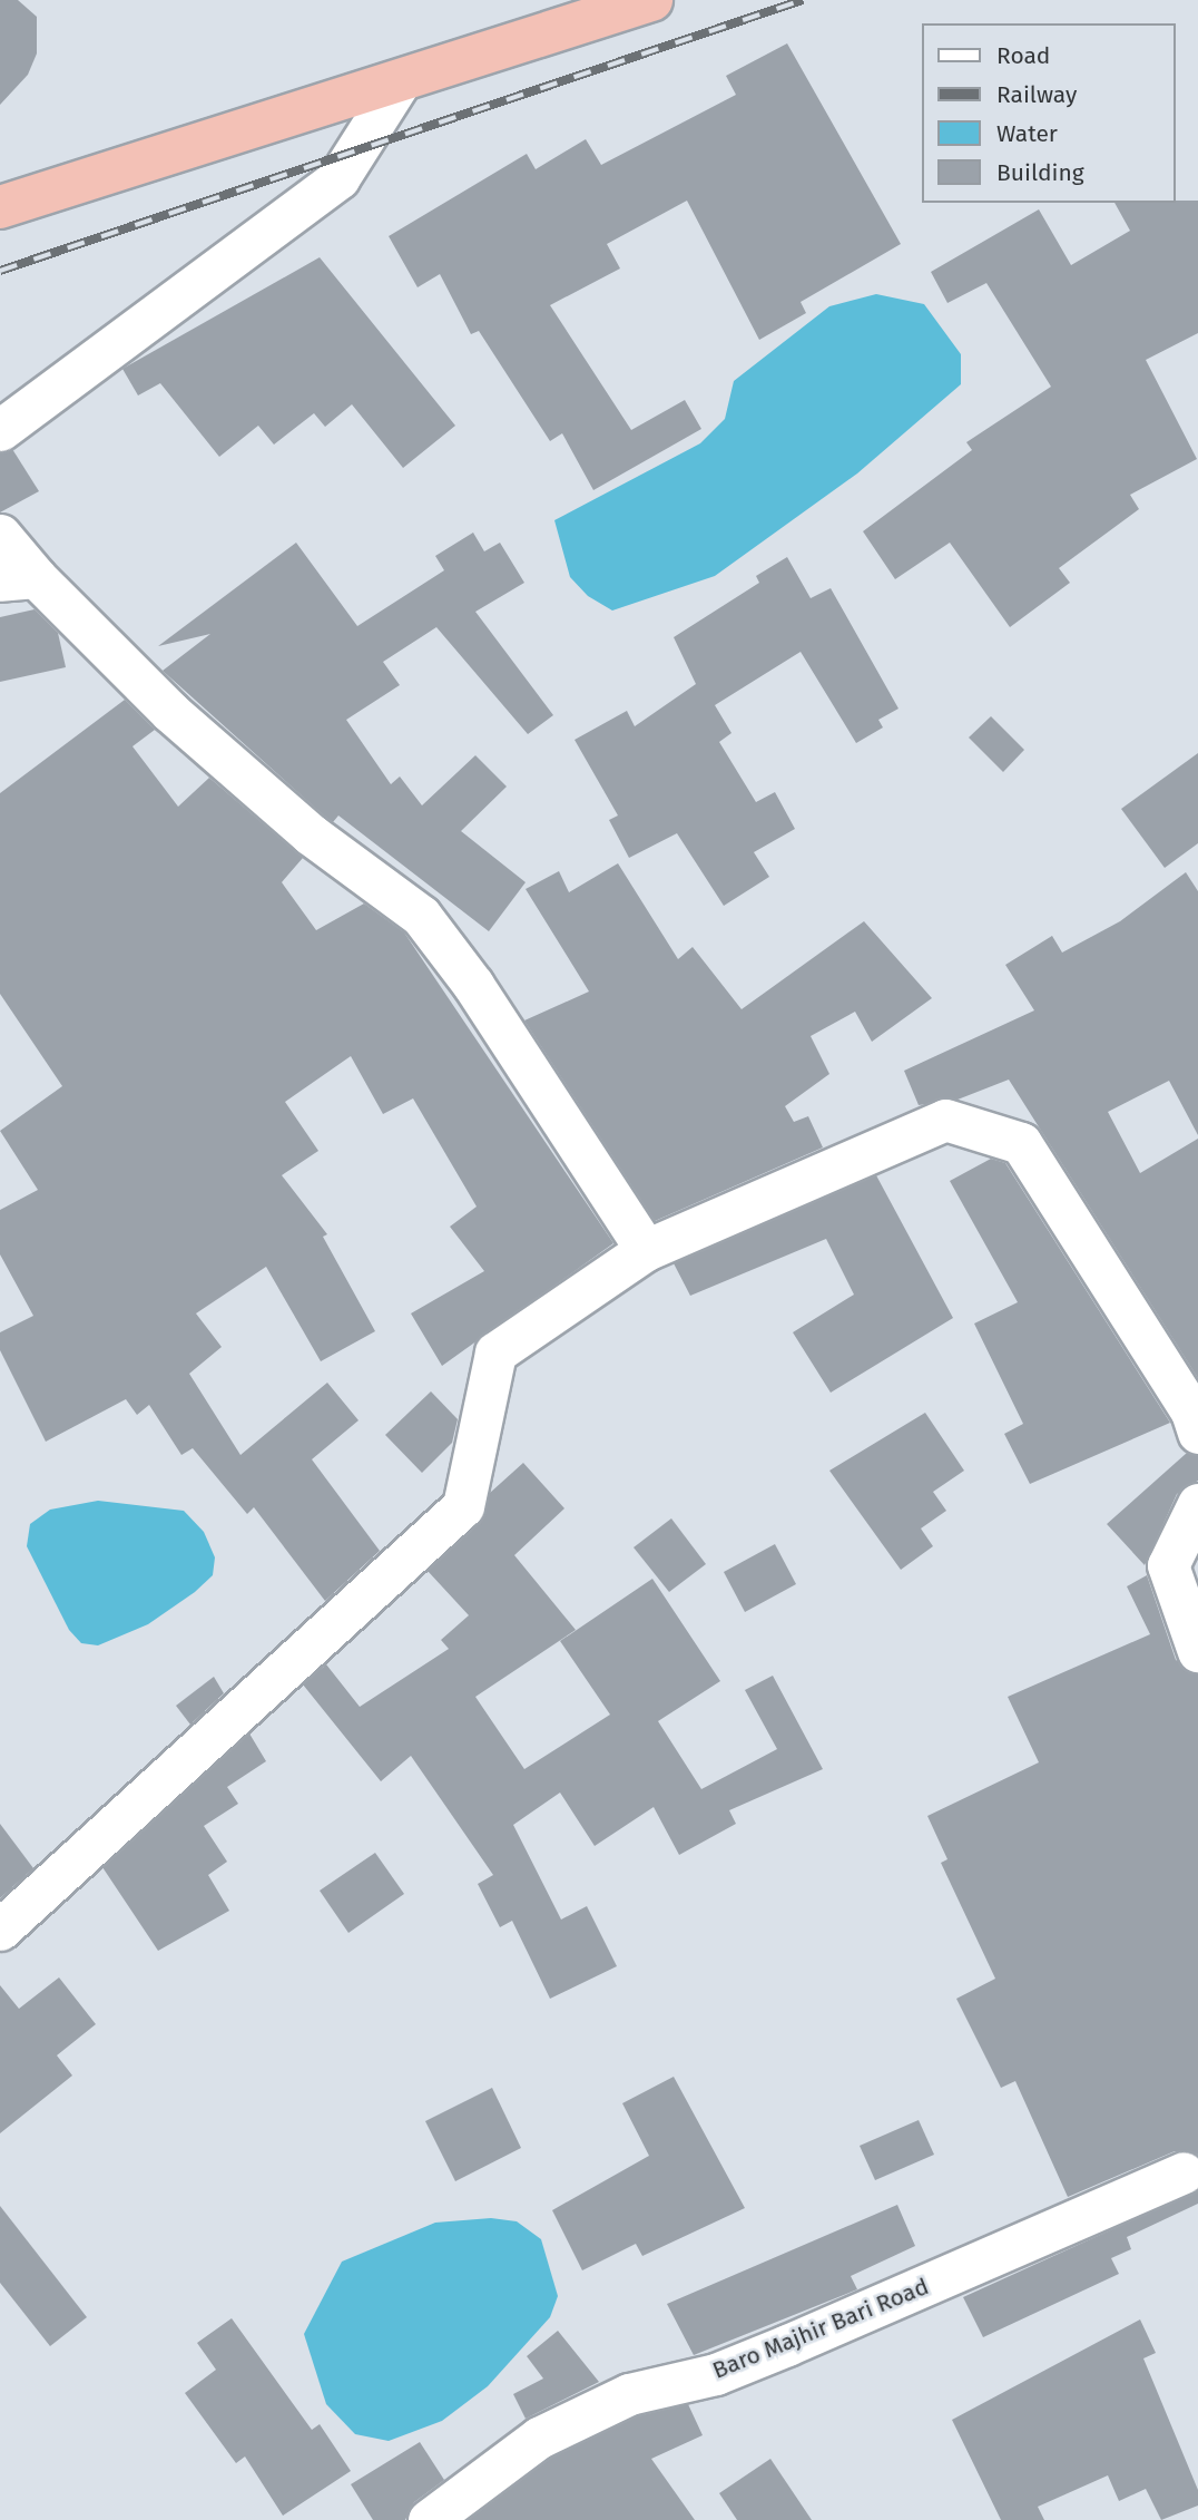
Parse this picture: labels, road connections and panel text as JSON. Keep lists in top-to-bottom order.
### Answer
{
  "streets": {
    "street": ["Baro Majhir Bari Road"]
  },
  "legend": [
    "Road",
    "Railway",
    "Water",
    "Building"
  ]
}
